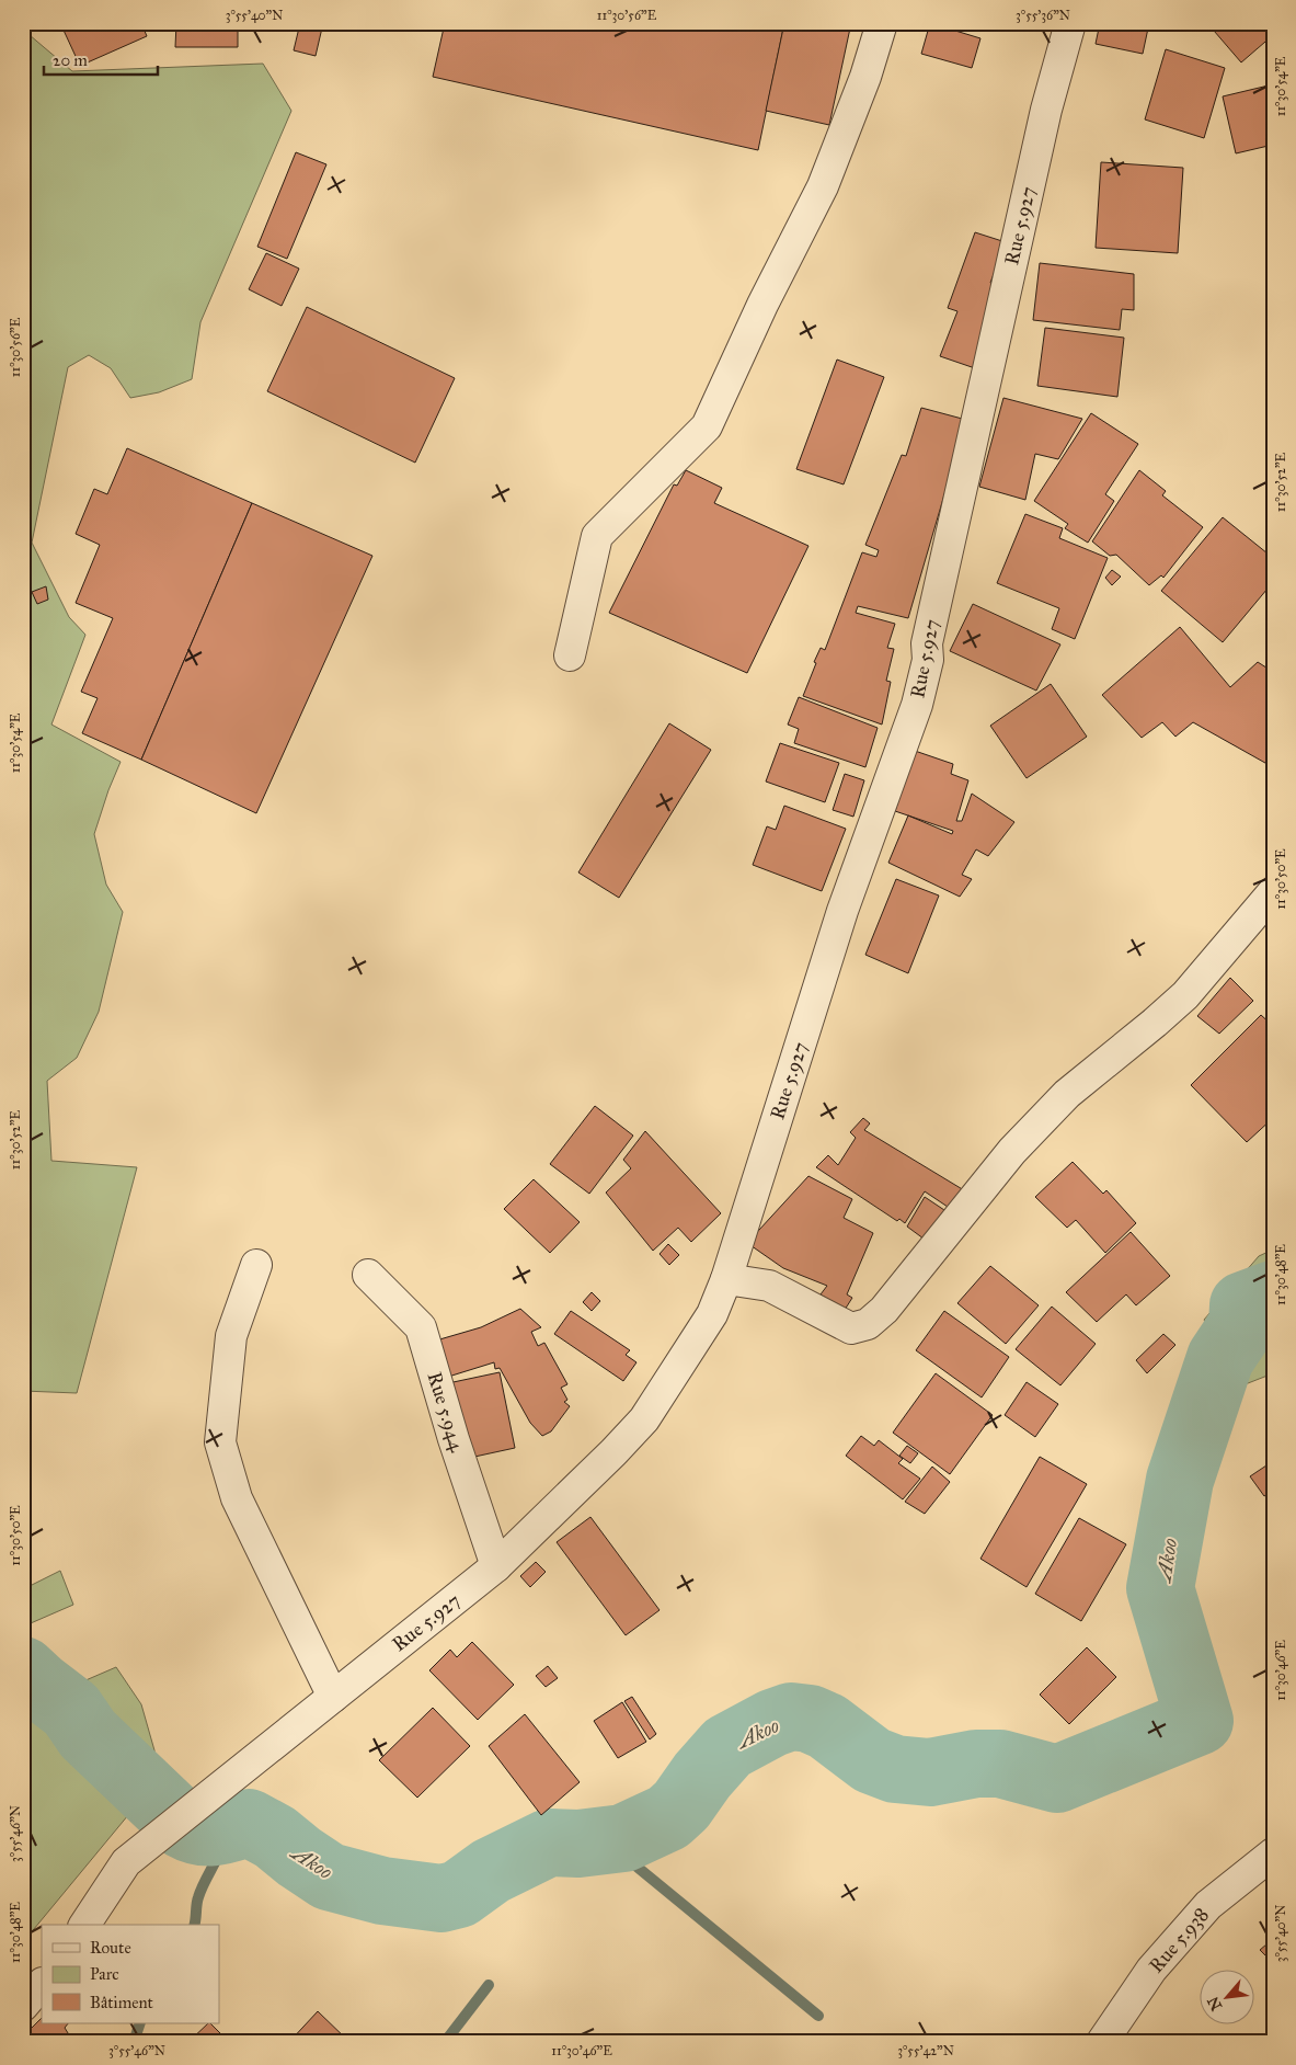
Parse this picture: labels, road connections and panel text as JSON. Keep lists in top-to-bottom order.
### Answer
{
  "streets": {
    "street": ["Rue 5.927", "Rue 5.944", "Rue 5.938"]
  },
  "crossings": [
    ["Rue 5.927", "Rue 5.944"]
  ],
  "water": ["Akoo"],
  "legend": ["Route", "Parc", "Bâtiment"],
  "scale_bar": "20 m",
  "north": "bottom left",
  "coordinates": [
    "3°55'40\"N",
    "11°30'56\"E",
    "3°55'36\"N",
    "11°30'54\"E",
    "11°30'52\"E",
    "11°30'50\"E",
    "11°30'48\"E",
    "11°30'46\"E",
    "3°55'46\"N",
    "3°55'42\"N"
  ]
}
